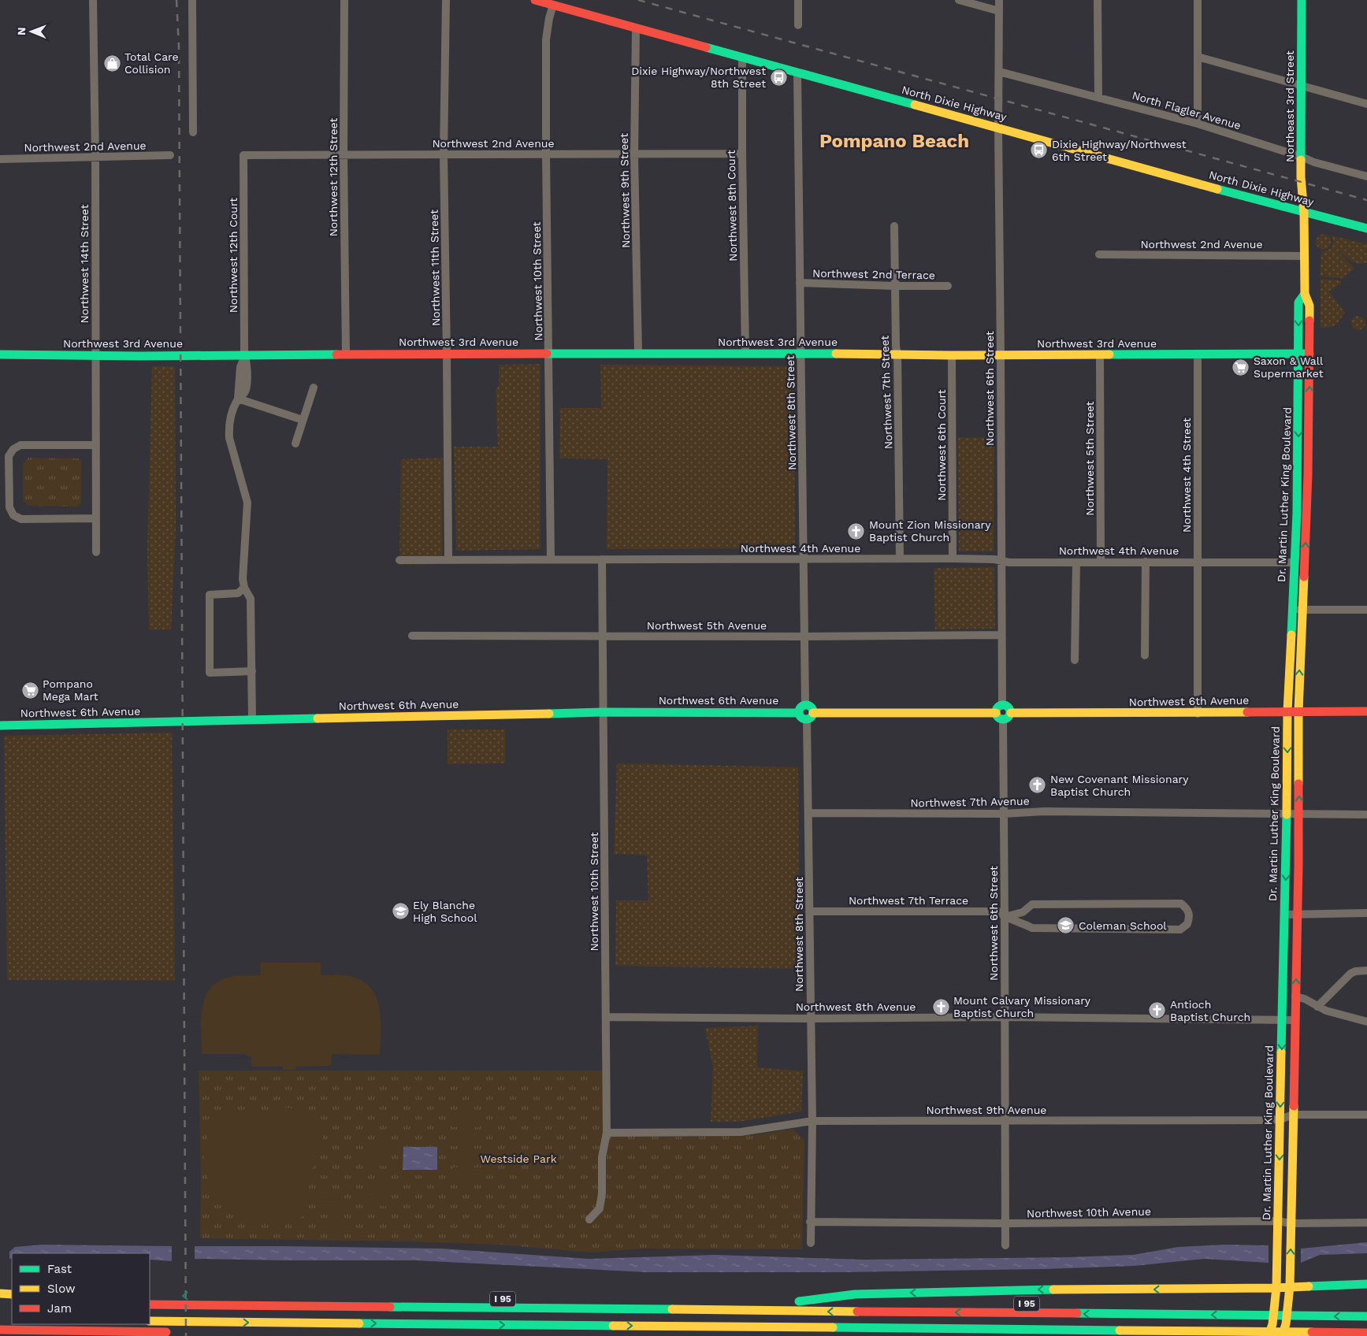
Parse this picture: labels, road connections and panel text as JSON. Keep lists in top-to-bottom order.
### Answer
{
  "streets": {
    "main road": [
      "North Dixie Highway",
      "Northeast 3rd Street",
      "Northwest 3rd Avenue",
      "Dr. Martin Luther King Boulevard",
      "Northwest 6th Avenue",
      "I 95"
    ],
    "street": [
      "North Flagler Avenue",
      "Northwest 2nd Avenue",
      "Northwest 12th Street",
      "Northwest 9th Street",
      "Northwest 8th Court",
      "Northwest 12th Court",
      "Northwest 14th Street",
      "Northwest 11th Street",
      "Northwest 2nd Terrace",
      "Northwest 10th Street",
      "Northwest 6th Street",
      "Northwest 7th Street",
      "Northwest 8th Street",
      "Northwest 6th Court",
      "Northwest 5th Street",
      "Northwest 4th Street",
      "Northwest 4th Avenue",
      "Northwest 5th Avenue",
      "Northwest 7th Avenue",
      "Northwest 7th Terrace",
      "Northwest 8th Avenue",
      "Northwest 9th Avenue",
      "Northwest 10th Avenue"
    ]
  },
  "crossings": [
    ["North Dixie Highway", "Northeast 3rd Street"],
    ["North Dixie Highway", "Northwest 9th Street"],
    ["North Dixie Highway", "Northwest 8th Court"],
    ["North Dixie Highway", "Northwest 10th Street"],
    ["North Dixie Highway", "Northwest 6th Street"],
    ["North Dixie Highway", "Northwest 8th Street"],
    ["North Dixie Highway", "Dr. Martin Luther King Boulevard"],
    ["Northeast 3rd Street", "North Flagler Avenue"],
    ["Northeast 3rd Street", "Dr. Martin Luther King Boulevard"],
    ["North Flagler Avenue", "Northwest 6th Street"],
    ["Northwest 2nd Avenue", "Northwest 12th Street"],
    ["Northwest 2nd Avenue", "Northwest 9th Street"],
    ["Northwest 2nd Avenue", "Northwest 8th Court"],
    ["Northwest 2nd Avenue", "Northwest 12th Court"],
    ["Northwest 2nd Avenue", "Northwest 14th Street"],
    ["Northwest 2nd Avenue", "Northwest 11th Street"],
    ["Northwest 2nd Avenue", "Northwest 10th Street"],
    ["Northwest 2nd Avenue", "Dr. Martin Luther King Boulevard"],
    ["Northwest 12th Street", "Northwest 3rd Avenue"],
    ["Northwest 9th Street", "Northwest 3rd Avenue"],
    ["Northwest 8th Court", "Northwest 3rd Avenue"],
    ["Northwest 12th Court", "Northwest 3rd Avenue"],
    ["Northwest 14th Street", "Northwest 3rd Avenue"],
    ["Northwest 11th Street", "Northwest 3rd Avenue"],
    ["Northwest 11th Street", "Northwest 4th Avenue"],
    ["Northwest 2nd Terrace", "Northwest 7th Street"],
    ["Northwest 2nd Terrace", "Northwest 8th Street"],
    ["Northwest 10th Street", "Northwest 3rd Avenue"],
    ["Northwest 10th Street", "Northwest 4th Avenue"],
    ["Northwest 10th Street", "Northwest 5th Avenue"],
    ["Northwest 10th Street", "Northwest 6th Avenue"],
    ["Northwest 10th Street", "Northwest 8th Avenue"],
    ["Northwest 10th Street", "Northwest 9th Avenue"],
    ["Northwest 3rd Avenue", "Northwest 6th Street"],
    ["Northwest 3rd Avenue", "Northwest 7th Street"],
    ["Northwest 3rd Avenue", "Northwest 8th Street"],
    ["Northwest 3rd Avenue", "Northwest 6th Court"],
    ["Northwest 3rd Avenue", "Northwest 5th Street"],
    ["Northwest 3rd Avenue", "Northwest 4th Street"],
    ["Northwest 3rd Avenue", "Dr. Martin Luther King Boulevard"],
    ["Northwest 6th Street", "Northwest 4th Avenue"],
    ["Northwest 6th Street", "Northwest 5th Avenue"],
    ["Northwest 6th Street", "Northwest 6th Avenue"],
    ["Northwest 6th Street", "Northwest 7th Avenue"],
    ["Northwest 6th Street", "Northwest 7th Terrace"],
    ["Northwest 6th Street", "Northwest 8th Avenue"],
    ["Northwest 6th Street", "Northwest 9th Avenue"],
    ["Northwest 6th Street", "Northwest 10th Avenue"],
    ["Northwest 7th Street", "Northwest 4th Avenue"],
    ["Northwest 8th Street", "Northwest 4th Avenue"],
    ["Northwest 8th Street", "Northwest 5th Avenue"],
    ["Northwest 8th Street", "Northwest 6th Avenue"],
    ["Northwest 8th Street", "Northwest 7th Avenue"],
    ["Northwest 8th Street", "Northwest 7th Terrace"],
    ["Northwest 8th Street", "Northwest 8th Avenue"],
    ["Northwest 8th Street", "Northwest 9th Avenue"],
    ["Northwest 8th Street", "Northwest 10th Avenue"],
    ["Northwest 6th Court", "Northwest 4th Avenue"],
    ["Northwest 5th Street", "Northwest 4th Avenue"],
    ["Northwest 4th Street", "Northwest 4th Avenue"],
    ["Northwest 4th Street", "Northwest 6th Avenue"],
    ["Dr. Martin Luther King Boulevard", "Northwest 4th Avenue"],
    ["Dr. Martin Luther King Boulevard", "Northwest 6th Avenue"],
    ["Dr. Martin Luther King Boulevard", "Northwest 7th Avenue"],
    ["Dr. Martin Luther King Boulevard", "Northwest 8th Avenue"],
    ["Dr. Martin Luther King Boulevard", "Northwest 9th Avenue"],
    ["Dr. Martin Luther King Boulevard", "Northwest 10th Avenue"]
  ],
  "districts": ["Pompano Beach"],
  "parks": ["Westside Park"],
  "places": {
    "shop": ["Total Care Collision"],
    "bus stop": ["Dixie Highway/Northwest 8th Street", "Dixie Highway/Northwest 6th Street"],
    "supermarket": ["Saxon & Wall Supermarket", "Pompano Mega Mart"],
    "church": [
      "Mount Zion Missionary Baptist Church",
      "New Covenant Missionary Baptist Church",
      "Mount Calvary Missionary Baptist Church",
      "Antioch Baptist Church"
    ],
    "school or university": ["Ely Blanche High School", "Coleman School"]
  },
  "legend": ["Fast", "Slow", "Jam"],
  "north": "left"
}
